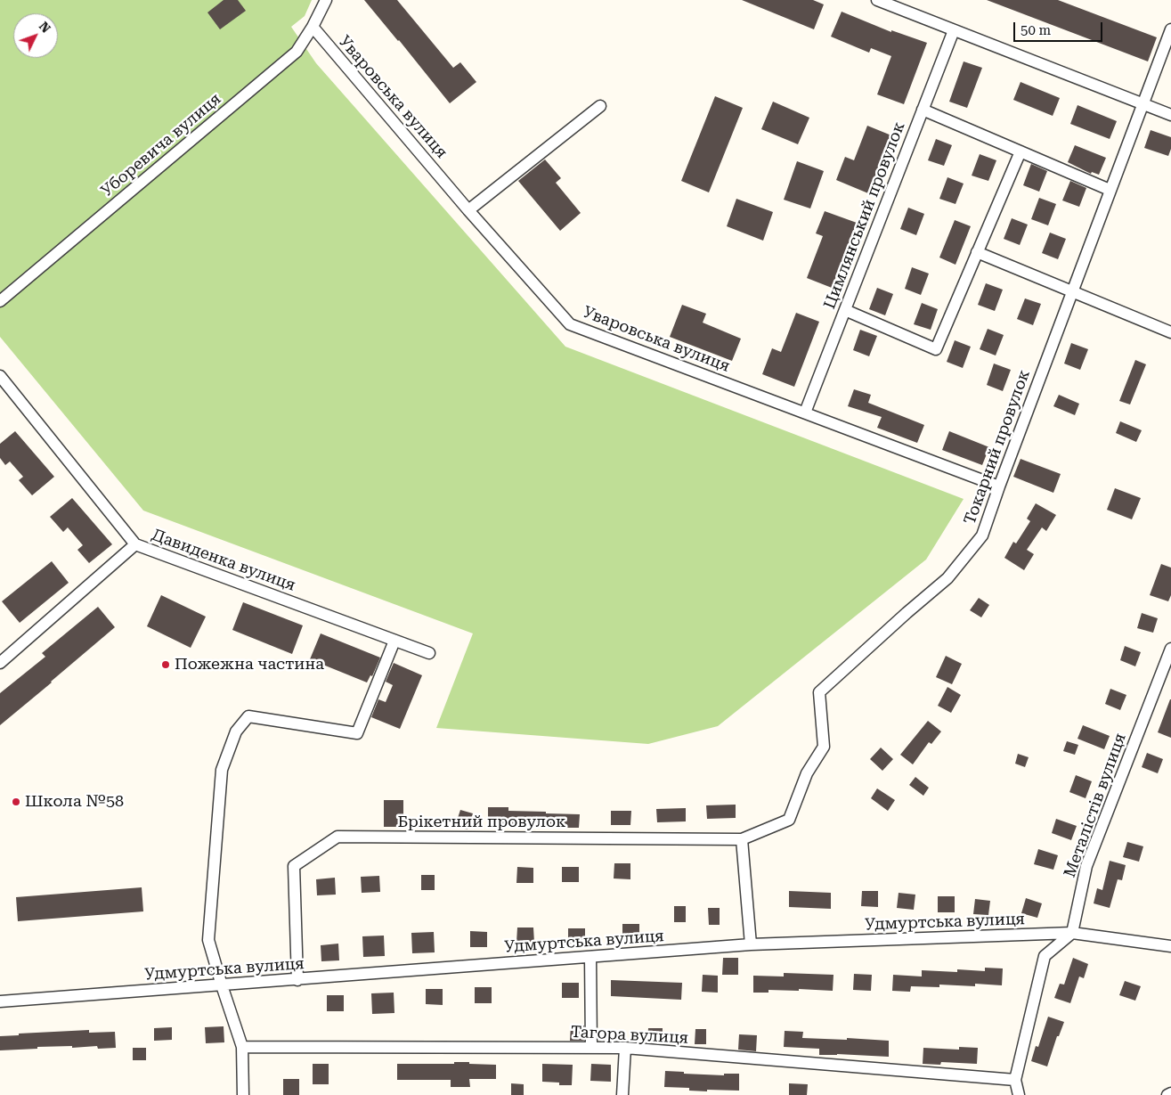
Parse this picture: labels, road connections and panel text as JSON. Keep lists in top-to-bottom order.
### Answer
{
  "streets": {
    "street": [
      "Уваровська вулиця",
      "Уборевича вулиця",
      "Цимлянський провулок",
      "Токарний провулок",
      "Давиденка вулиця",
      "Металістів вулиця",
      "Брiкетний провулок",
      "Удмуртська вулиця",
      "Тагора вулиця"
    ]
  },
  "crossings": [
    ["Уваровська вулиця", "Уборевича вулиця"],
    ["Уваровська вулиця", "Цимлянський провулок"],
    ["Уваровська вулиця", "Токарний провулок"],
    ["Токарний провулок", "Брiкетний провулок"],
    ["Металістів вулиця", "Удмуртська вулиця"],
    ["Брiкетний провулок", "Удмуртська вулиця"]
  ],
  "places": ["Пожежна частина", "Школа №58"],
  "scale_bar": "50 m",
  "north": "top right"
}
